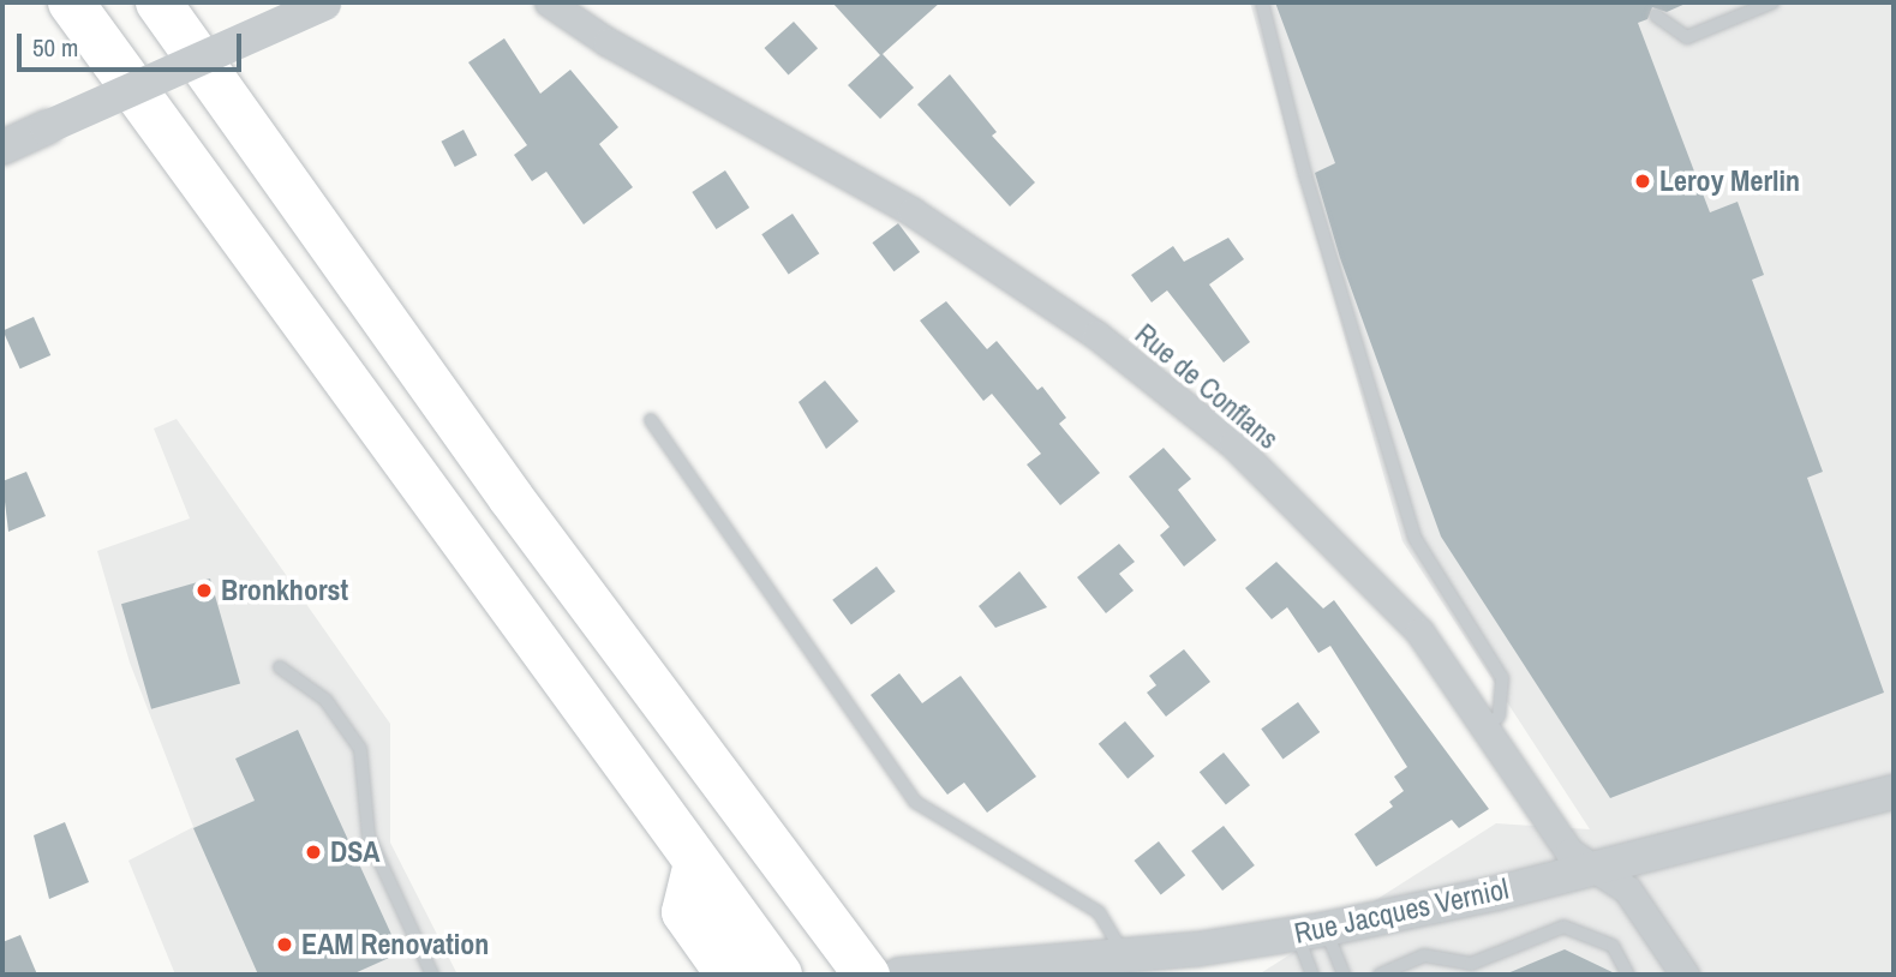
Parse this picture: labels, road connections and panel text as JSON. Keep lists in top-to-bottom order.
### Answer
{
  "streets": {
    "street": ["Rue de Conflans", "Rue Jacques Verniol"]
  },
  "crossings": [
    ["Rue de Conflans", "Rue Jacques Verniol"]
  ],
  "places": [
    "Leroy Merlin",
    "Bronkhorst",
    "DSA",
    "EAM Renovation"
  ],
  "scale_bar": "50 m"
}
